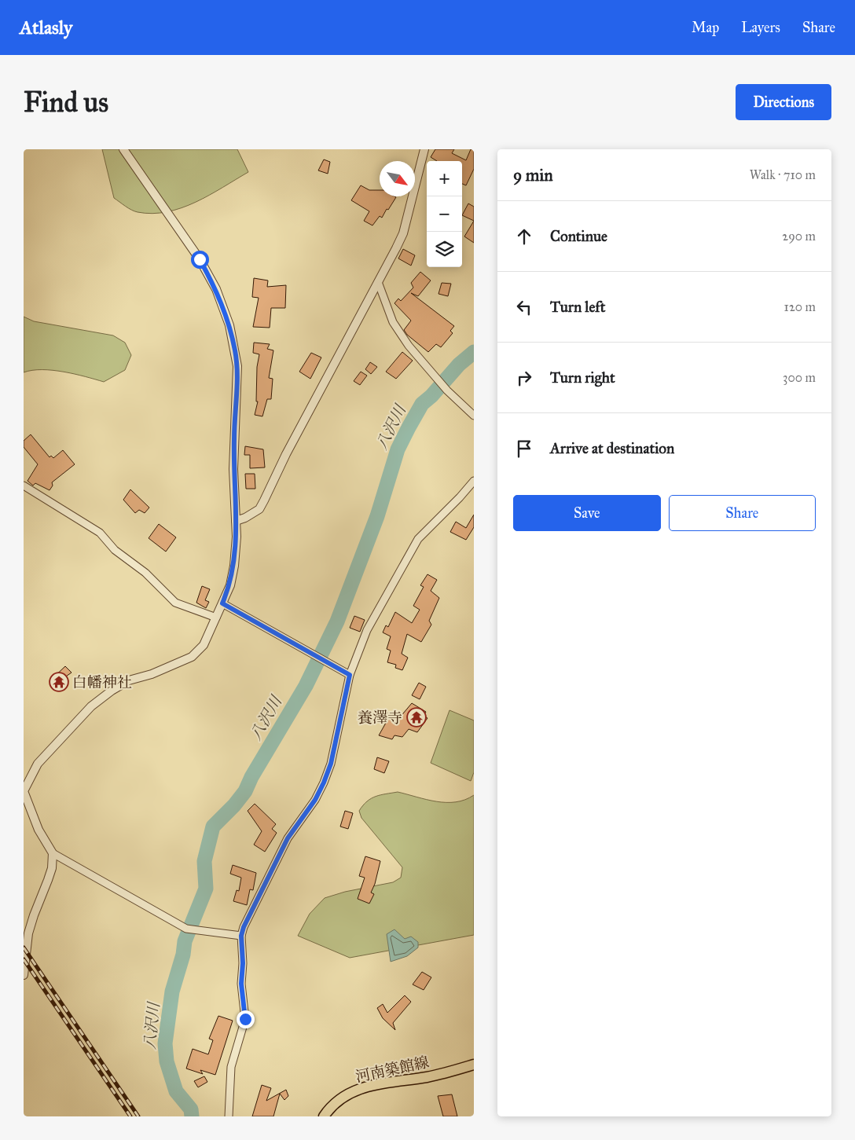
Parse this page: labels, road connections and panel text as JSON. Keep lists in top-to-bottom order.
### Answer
{
  "streets": {
    "main road": ["河南築館線"]
  },
  "water": ["八沢川"],
  "places": {
    "temple": ["白幡神社", "養澤寺"]
  },
  "north": "bottom right",
  "page": {
    "header": "Atlasly",
    "nav": ["Map", "Layers", "Share"],
    "buttons": [
      "Directions",
      ["Save", "Share"]
    ],
    "title": "Find us",
    "heading": ["9 min", "Walk · 710 m"],
    "map_buttons": ["+", "−"],
    "list": [
      ["Continue", "290 m"],
      ["Turn left", "120 m"],
      ["Turn right", "300 m"],
      "Arrive at destination"
    ]
  }
}
